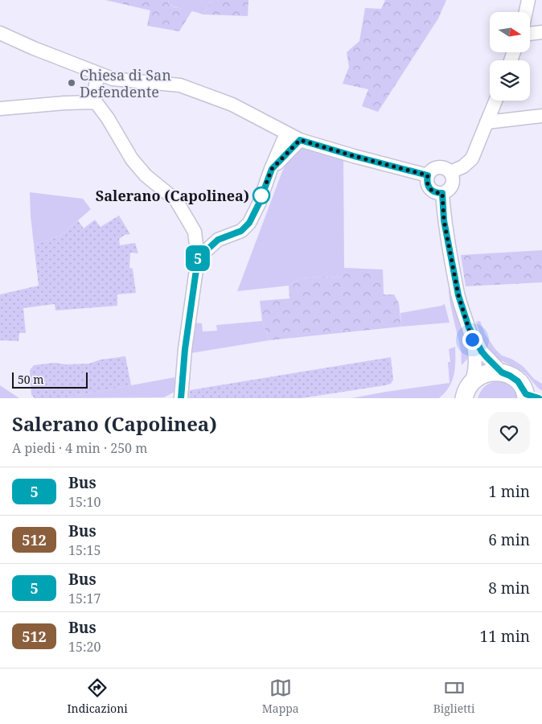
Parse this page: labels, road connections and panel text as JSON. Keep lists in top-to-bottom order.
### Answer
{
  "places": ["Chiesa di San Defendente", "Salerano (Capolinea)"],
  "lines": ["bus line 5"],
  "scale_bar": "50 m",
  "north": "right",
  "page": {
    "on_map": "5",
    "scale": "50 m",
    "heading": ["Salerano (Capolinea)", "A piedi · 4 min · 250 m"],
    "list": [
      {
        "mark": "5",
        "name": "Bus",
        "note": "15:10",
        "value": "1 min"
      },
      {
        "mark": "512",
        "name": "Bus",
        "note": "15:15",
        "value": "6 min"
      },
      {
        "mark": "5",
        "name": "Bus",
        "note": "15:17",
        "value": "8 min"
      },
      {
        "mark": "512",
        "name": "Bus",
        "note": "15:20",
        "value": "11 min"
      }
    ],
    "tabs": ["Indicazioni", "Mappa", "Biglietti"]
  }
}
